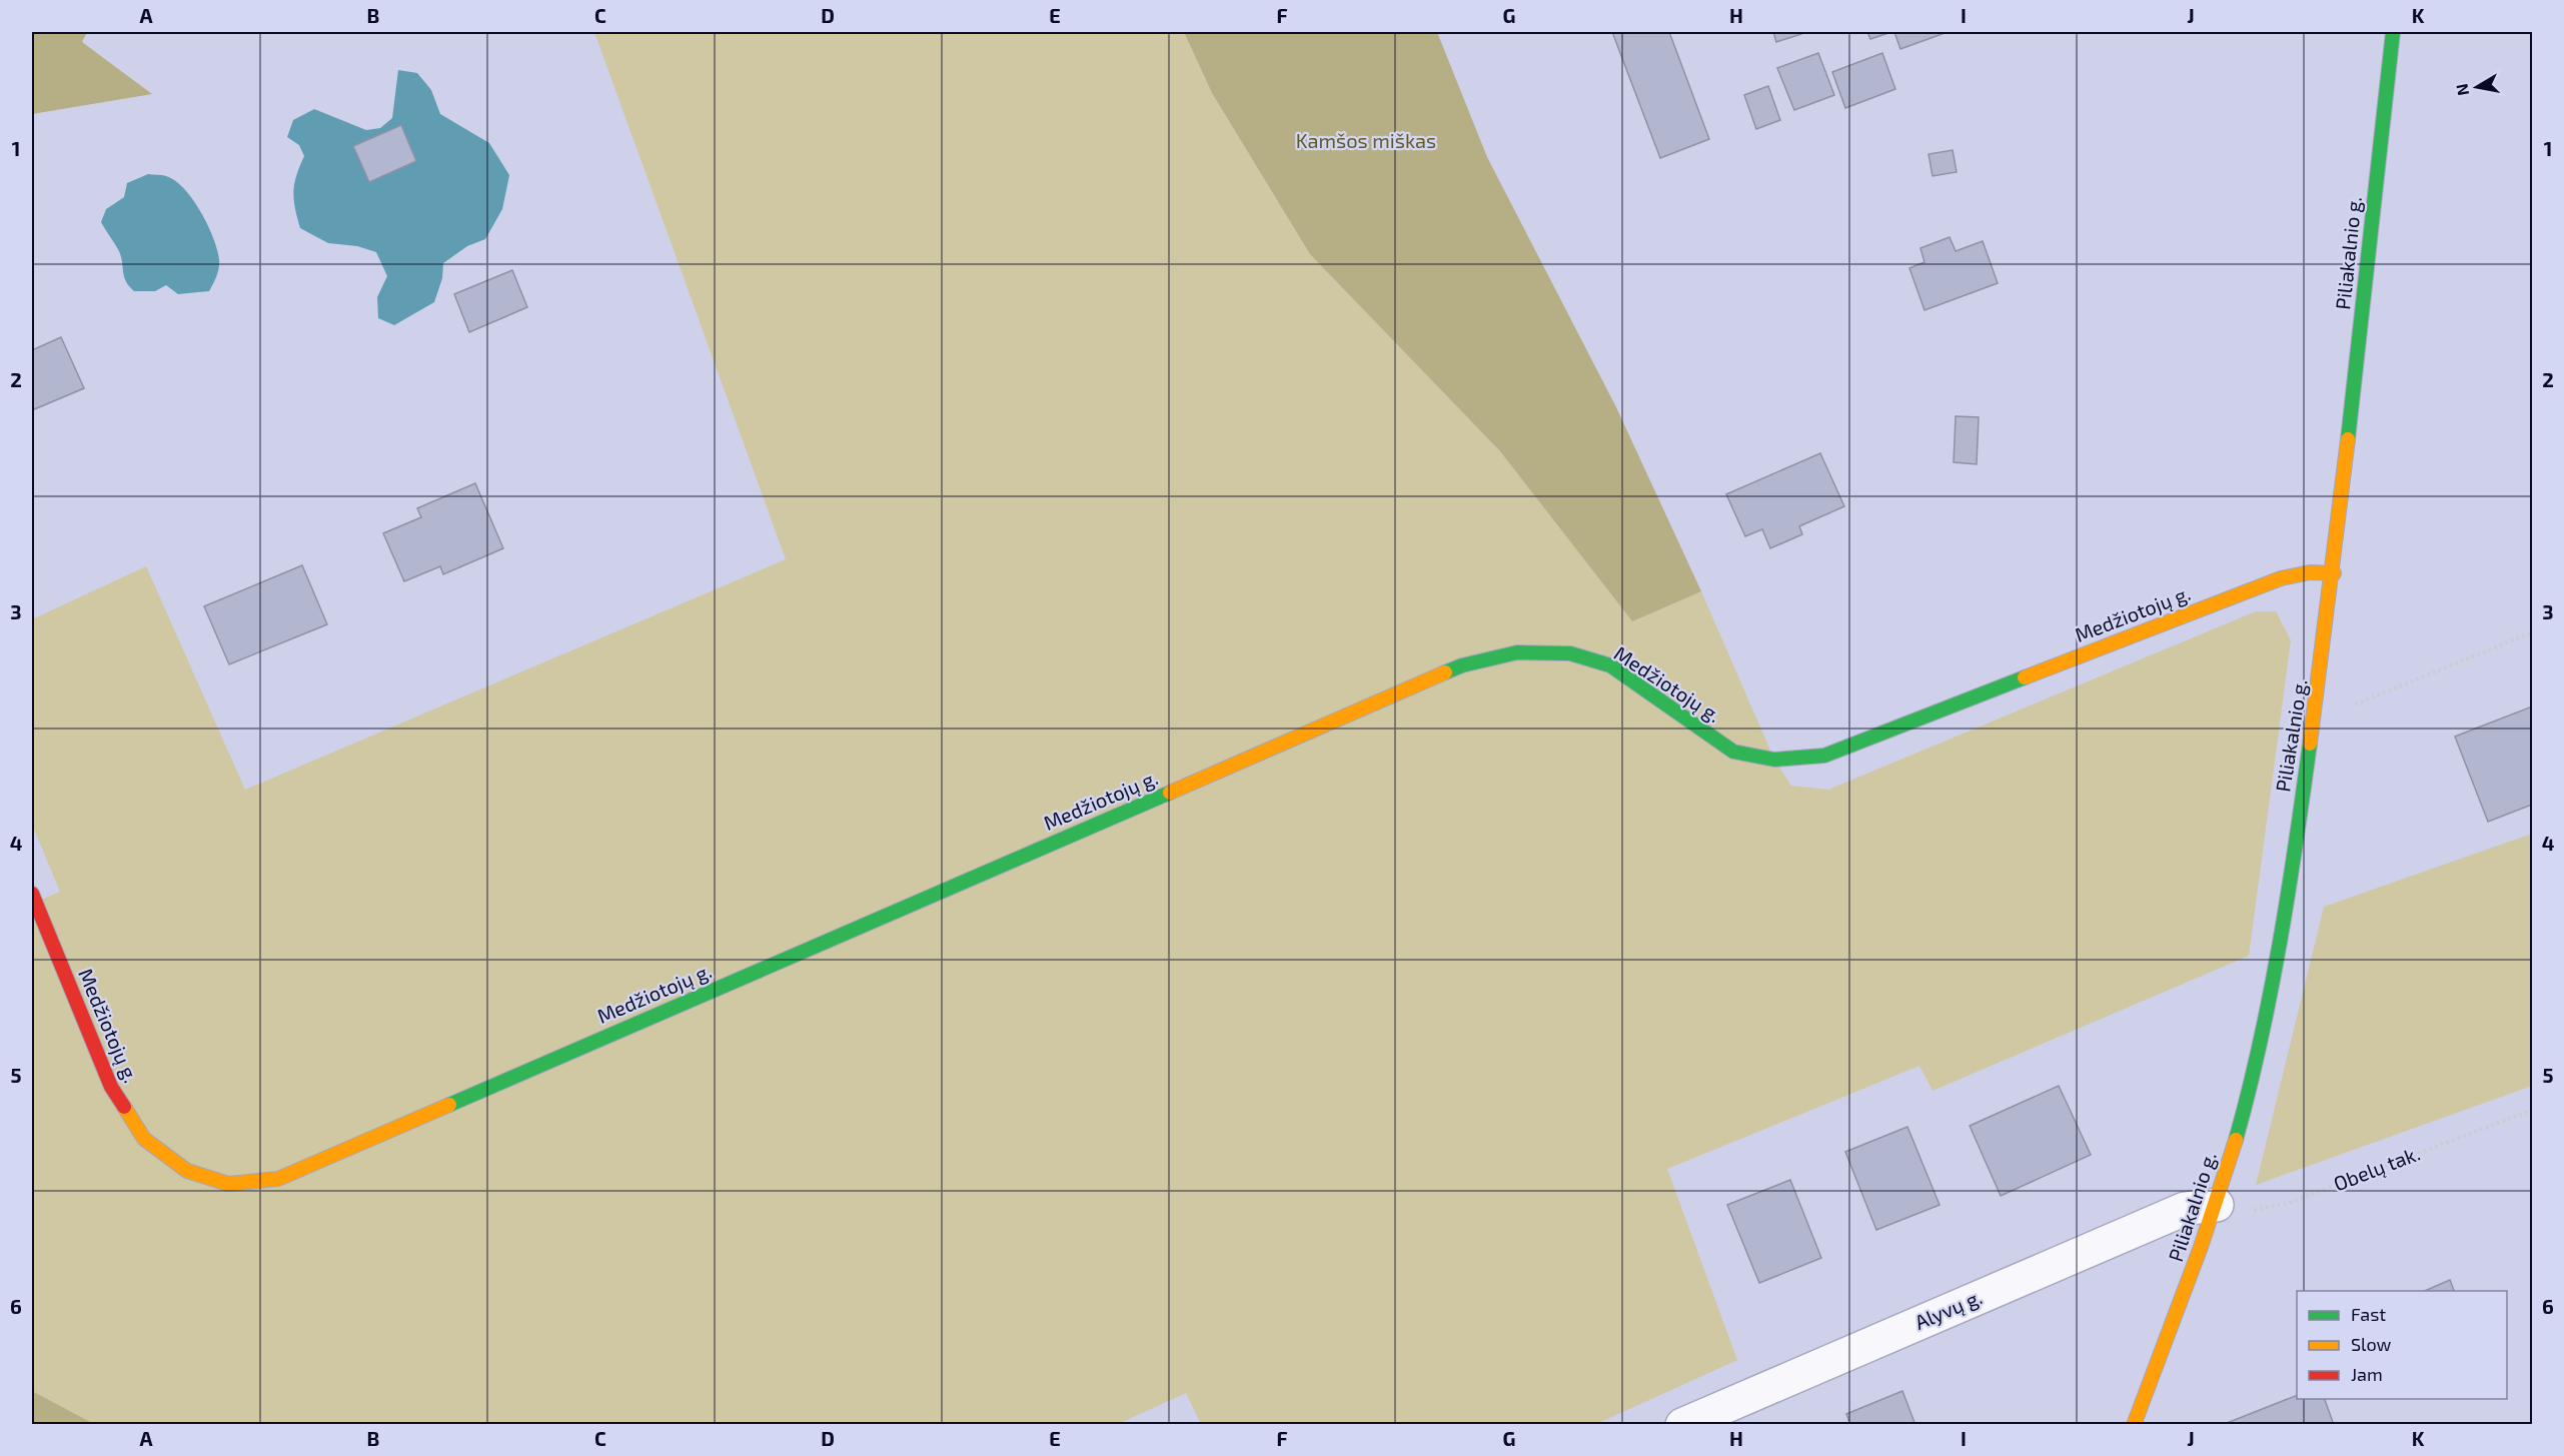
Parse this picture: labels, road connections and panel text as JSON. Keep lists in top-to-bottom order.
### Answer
{
  "streets": {
    "street": ["Piliakalnio g.", "Medžiotojų g.", "Alyvų g."],
    "path": ["Obelų tak."]
  },
  "crossings": [
    ["Piliakalnio g.", "Medžiotojų g."],
    ["Piliakalnio g.", "Obelų tak."],
    ["Piliakalnio g.", "Alyvų g."],
    ["Obelų tak.", "Alyvų g."]
  ],
  "parks": ["Kamšos miškas"],
  "legend": ["Fast", "Slow", "Jam"],
  "north": "left",
  "grid": {
    "columns": [
      "A",
      "B",
      "C",
      "D",
      "E",
      "F",
      "G",
      "H",
      "I",
      "J",
      "K"
    ],
    "rows": [
      "1",
      "2",
      "3",
      "4",
      "5",
      "6"
    ]
  }
}
